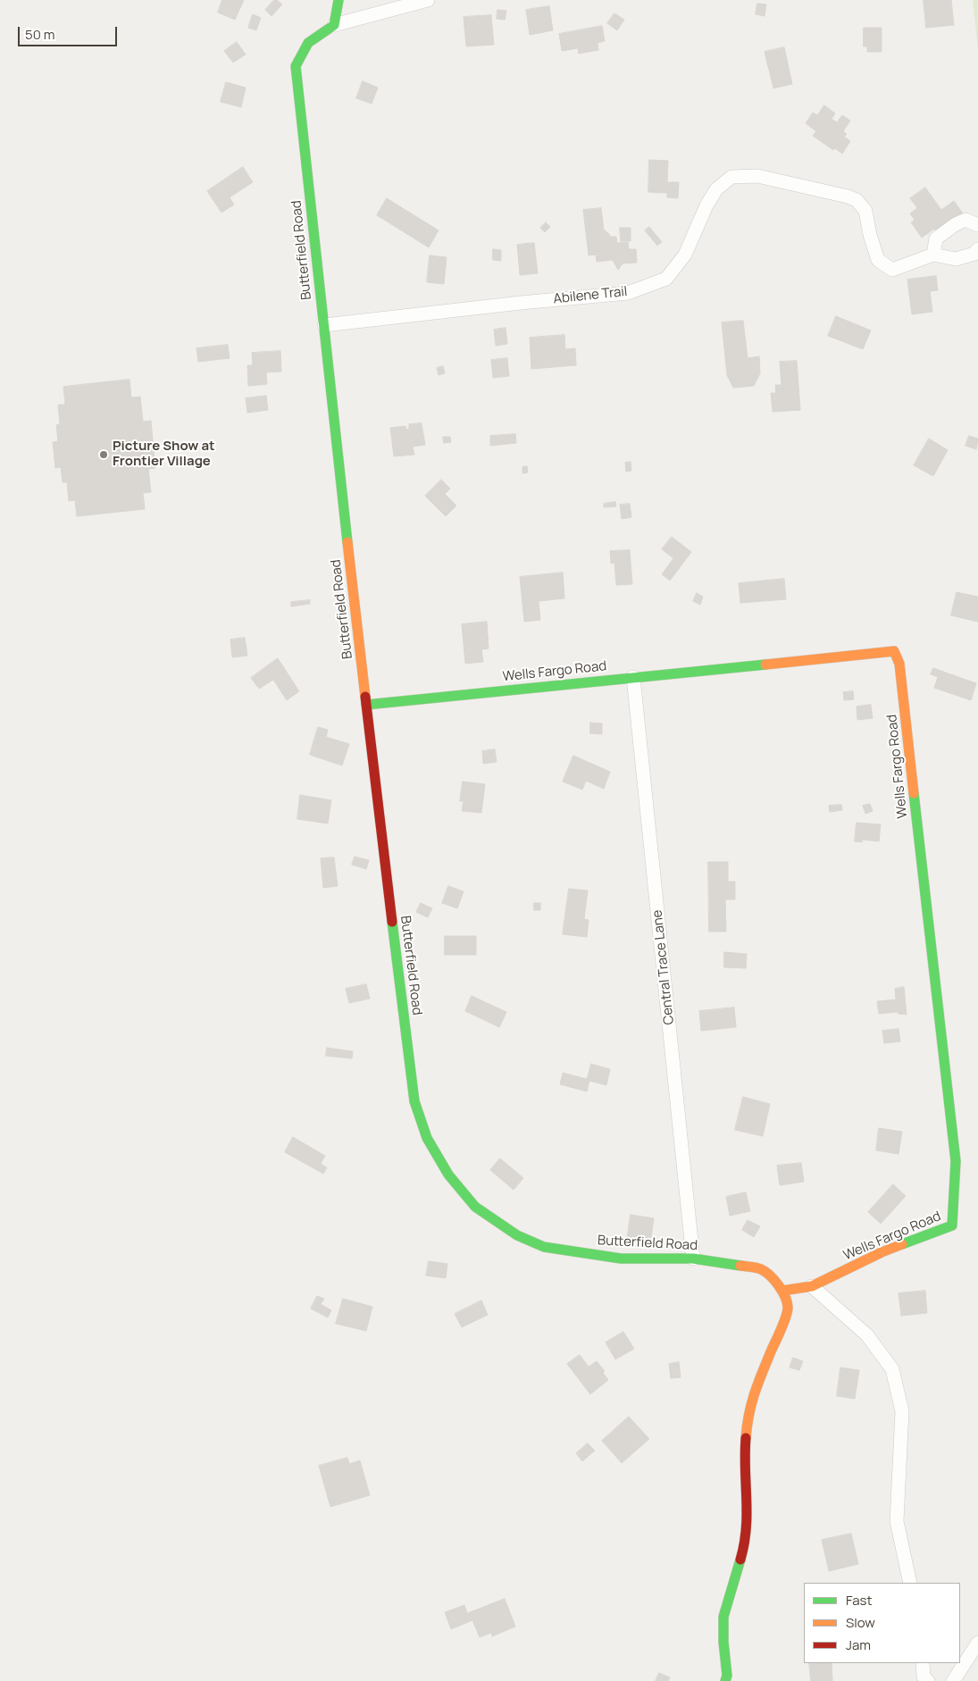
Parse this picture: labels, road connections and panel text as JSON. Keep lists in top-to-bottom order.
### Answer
{
  "streets": {
    "street": [
      "Butterfield Road",
      "Abilene Trail",
      "Wells Fargo Road",
      "Central Trace Lane"
    ]
  },
  "crossings": [
    ["Butterfield Road", "Abilene Trail"],
    ["Butterfield Road", "Wells Fargo Road"],
    ["Butterfield Road", "Central Trace Lane"],
    ["Wells Fargo Road", "Central Trace Lane"]
  ],
  "places": ["Picture Show at Frontier Village"],
  "legend": ["Fast", "Slow", "Jam"],
  "scale_bar": "50 m"
}
